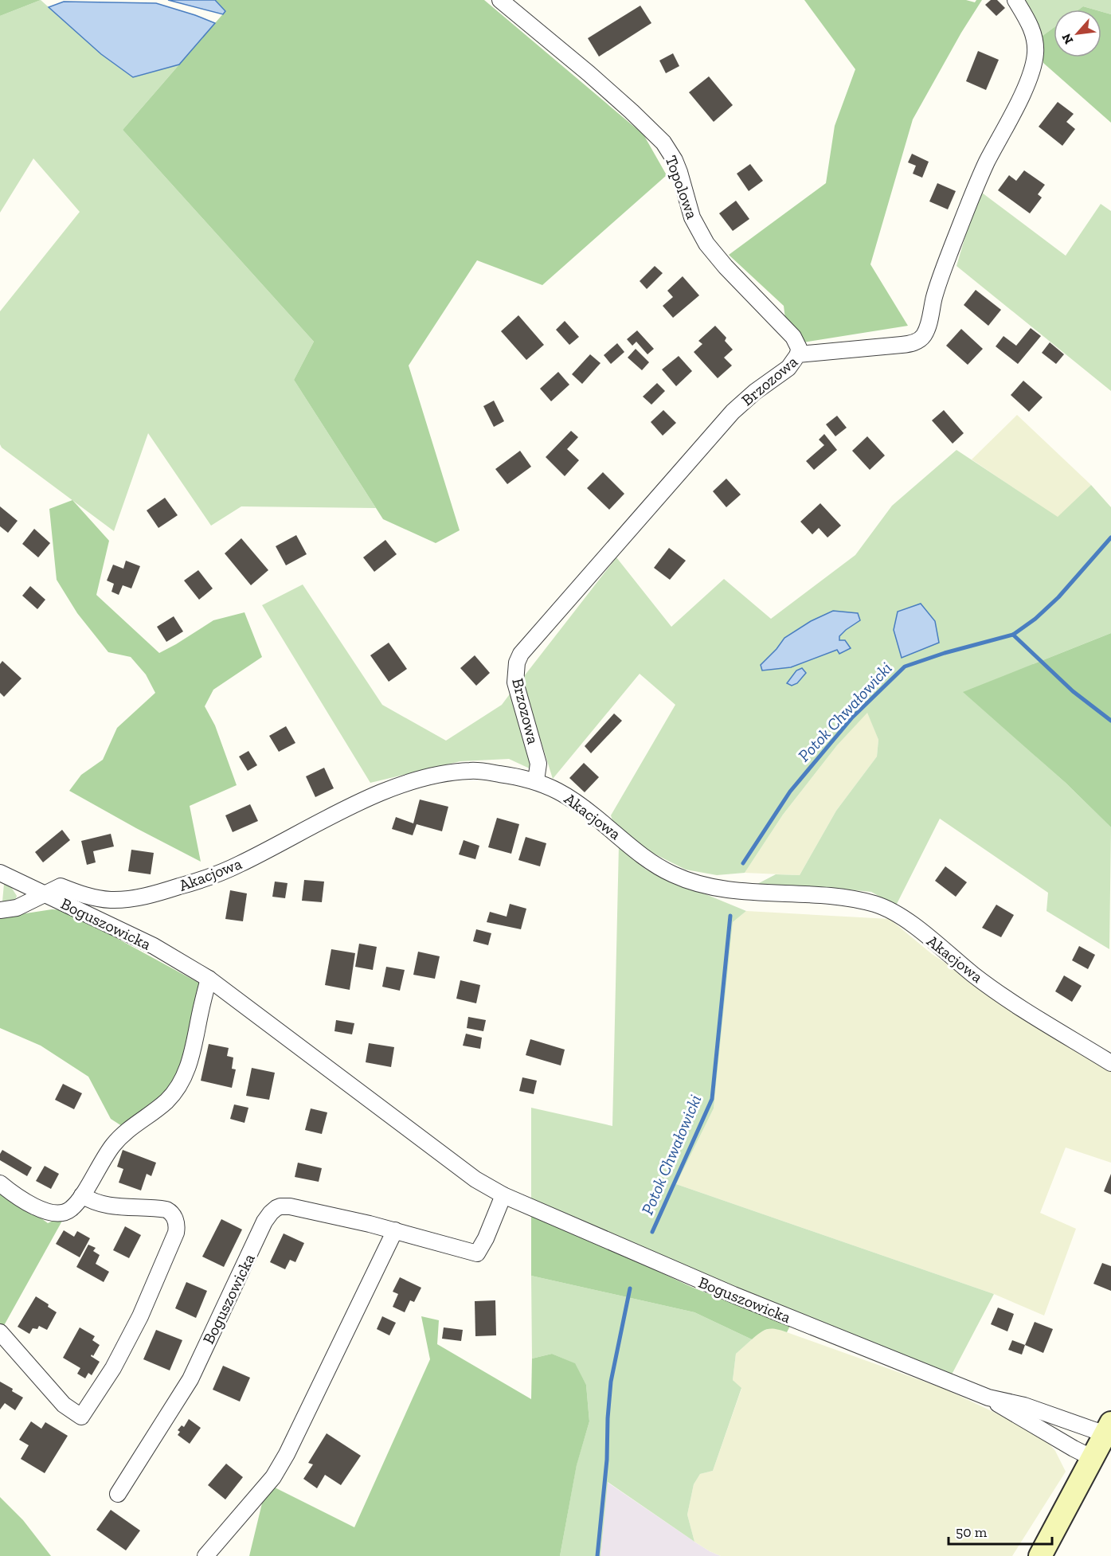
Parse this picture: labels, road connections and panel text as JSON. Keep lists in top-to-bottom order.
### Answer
{
  "streets": {
    "street": [
      "Topolowa",
      "Brzozowa",
      "Akacjowa",
      "Boguszowicka"
    ]
  },
  "crossings": [
    ["Topolowa", "Brzozowa"],
    ["Brzozowa", "Akacjowa"],
    ["Akacjowa", "Boguszowicka"]
  ],
  "water": ["Potok Chwałowicki"],
  "scale_bar": "50 m",
  "north": "bottom left"
}
